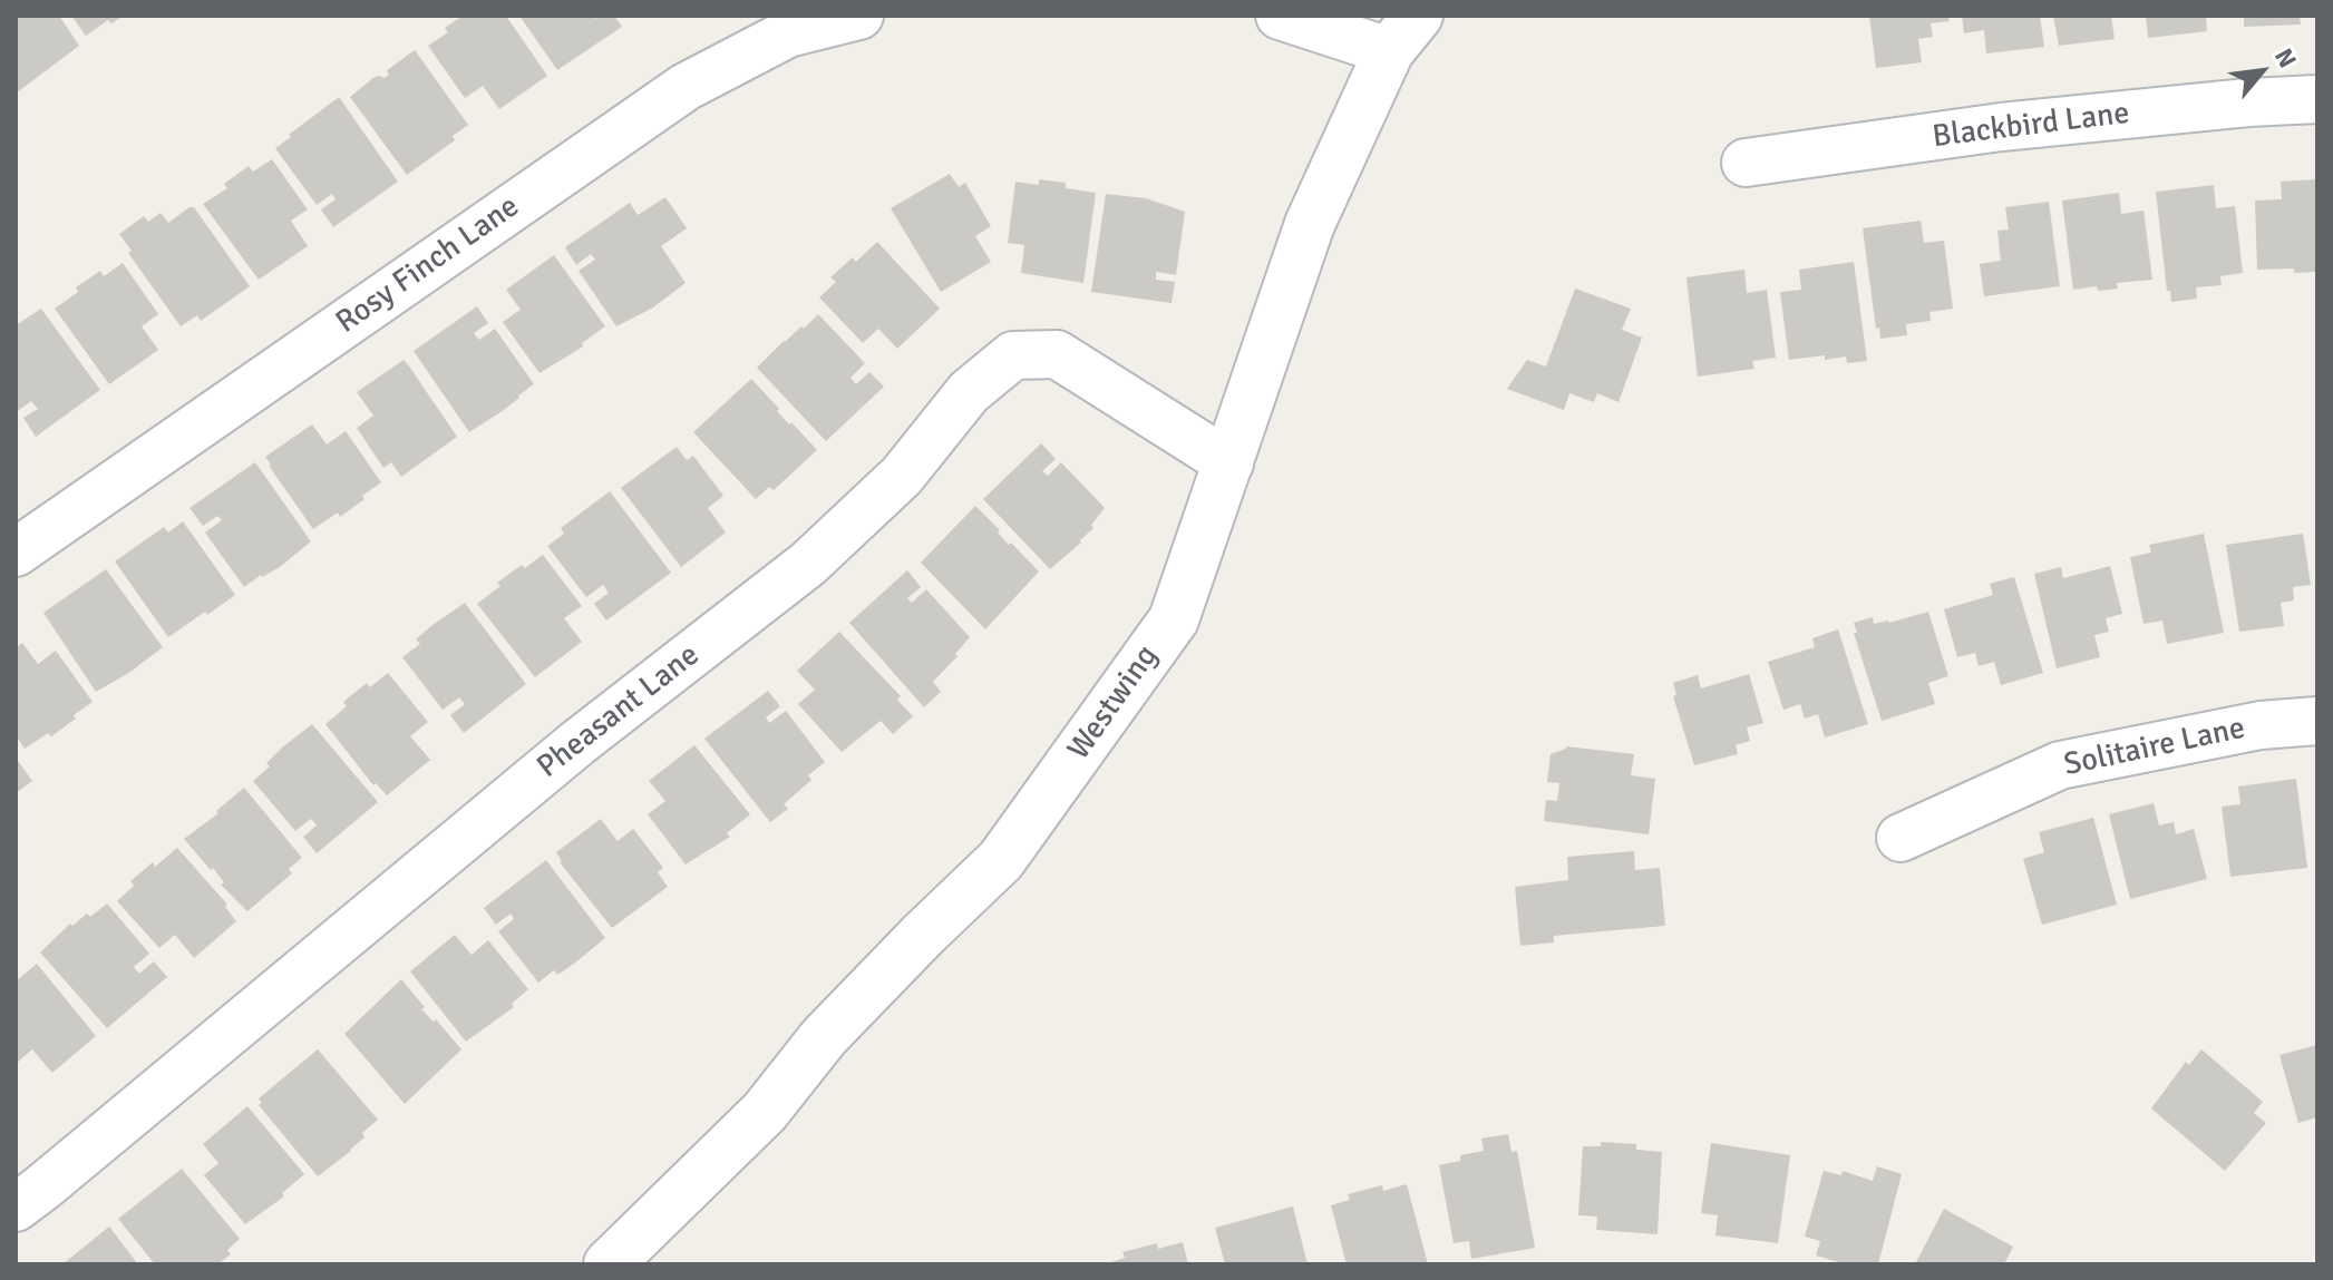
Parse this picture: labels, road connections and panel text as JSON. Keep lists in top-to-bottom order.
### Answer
{
  "streets": {
    "street": [
      "Blackbird Lane",
      "Rosy Finch Lane",
      "Westwing",
      "Pheasant Lane",
      "Solitaire Lane"
    ]
  },
  "crossings": [
    ["Westwing", "Pheasant Lane"]
  ],
  "north": "top right"
}
